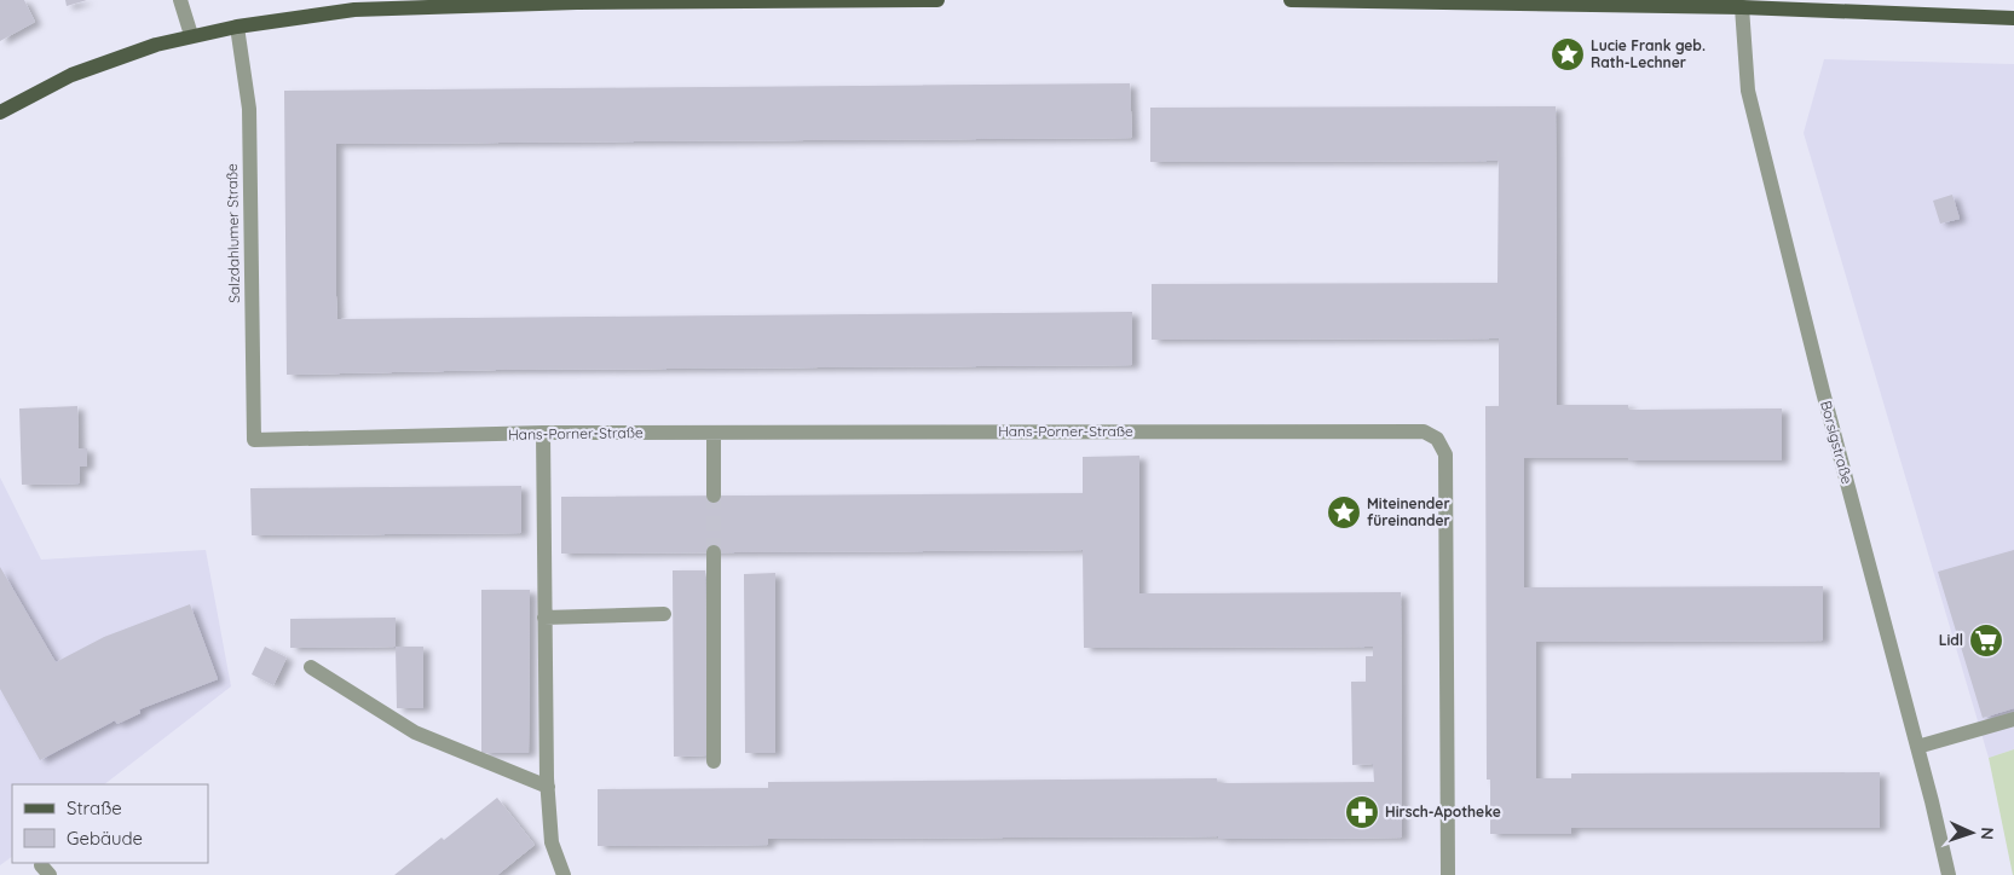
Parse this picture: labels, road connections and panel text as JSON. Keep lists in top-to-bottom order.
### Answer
{
  "streets": {
    "street": ["Salzdahlumer Straße", "Hans-Porner-Straße", "Borsigstraße"]
  },
  "crossings": [
    ["Salzdahlumer Straße", "Hans-Porner-Straße"]
  ],
  "places": {
    "place": ["Lucie Frank geb. Rath-Lechner", "Miteinender füreinander"],
    "supermarket": ["Lidl"],
    "pharmacy": ["Hirsch-Apotheke"]
  },
  "legend": ["Straße", "Gebäude"],
  "north": "right"
}
